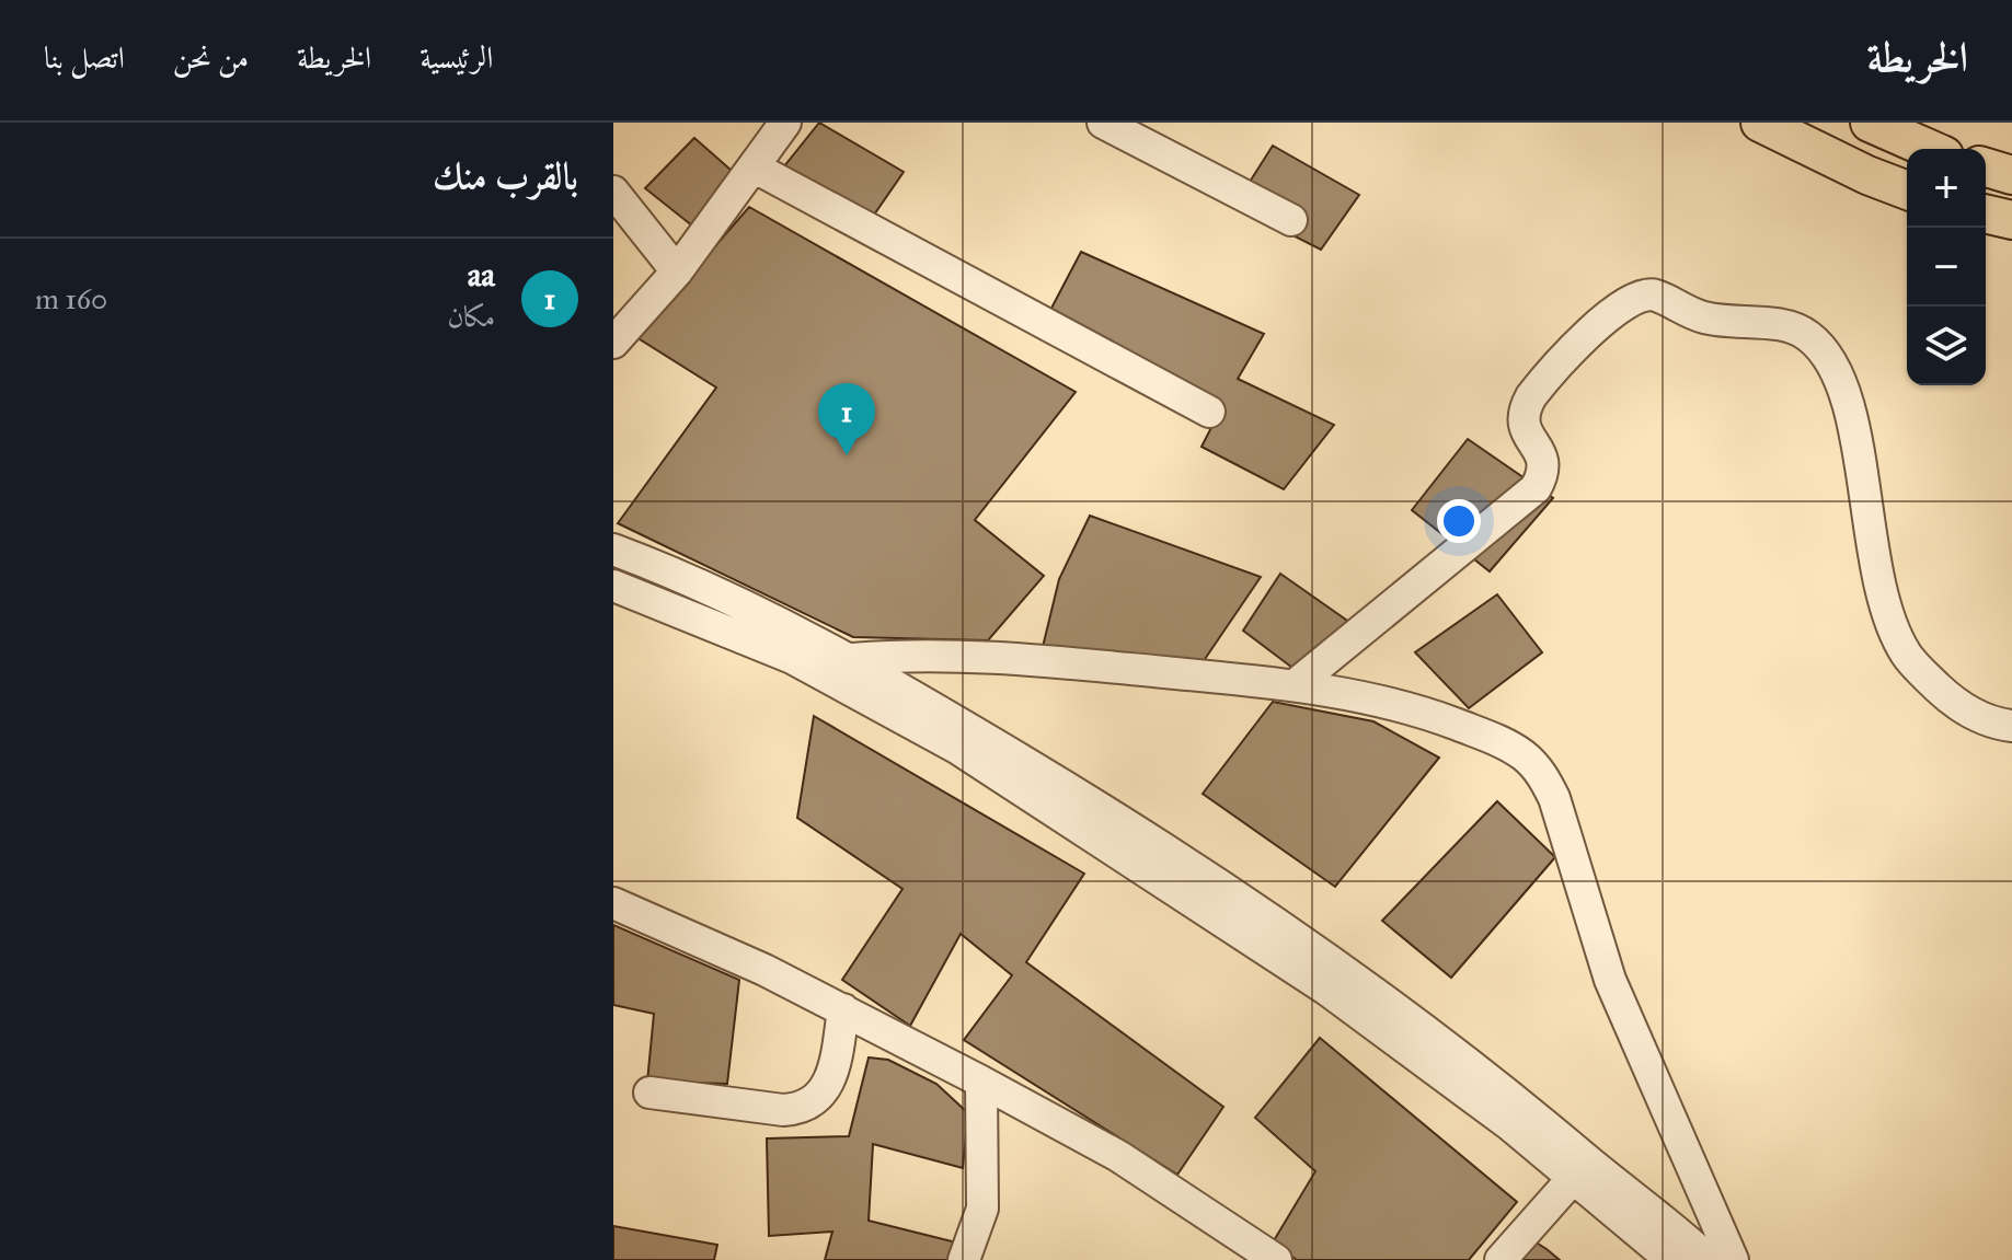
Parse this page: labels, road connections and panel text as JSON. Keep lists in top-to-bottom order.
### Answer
{
  "page": {
    "header": "الخريطة",
    "nav": [
      "الرئيسية",
      "الخريطة",
      "من نحن",
      "اتصل بنا"
    ],
    "heading": "بالقرب منك",
    "map_buttons": ["+", "−"],
    "list": [
      {
        "mark": "1",
        "name": "aa",
        "note": "مكان",
        "value": "160 m"
      }
    ],
    "pins": "1"
  }
}
